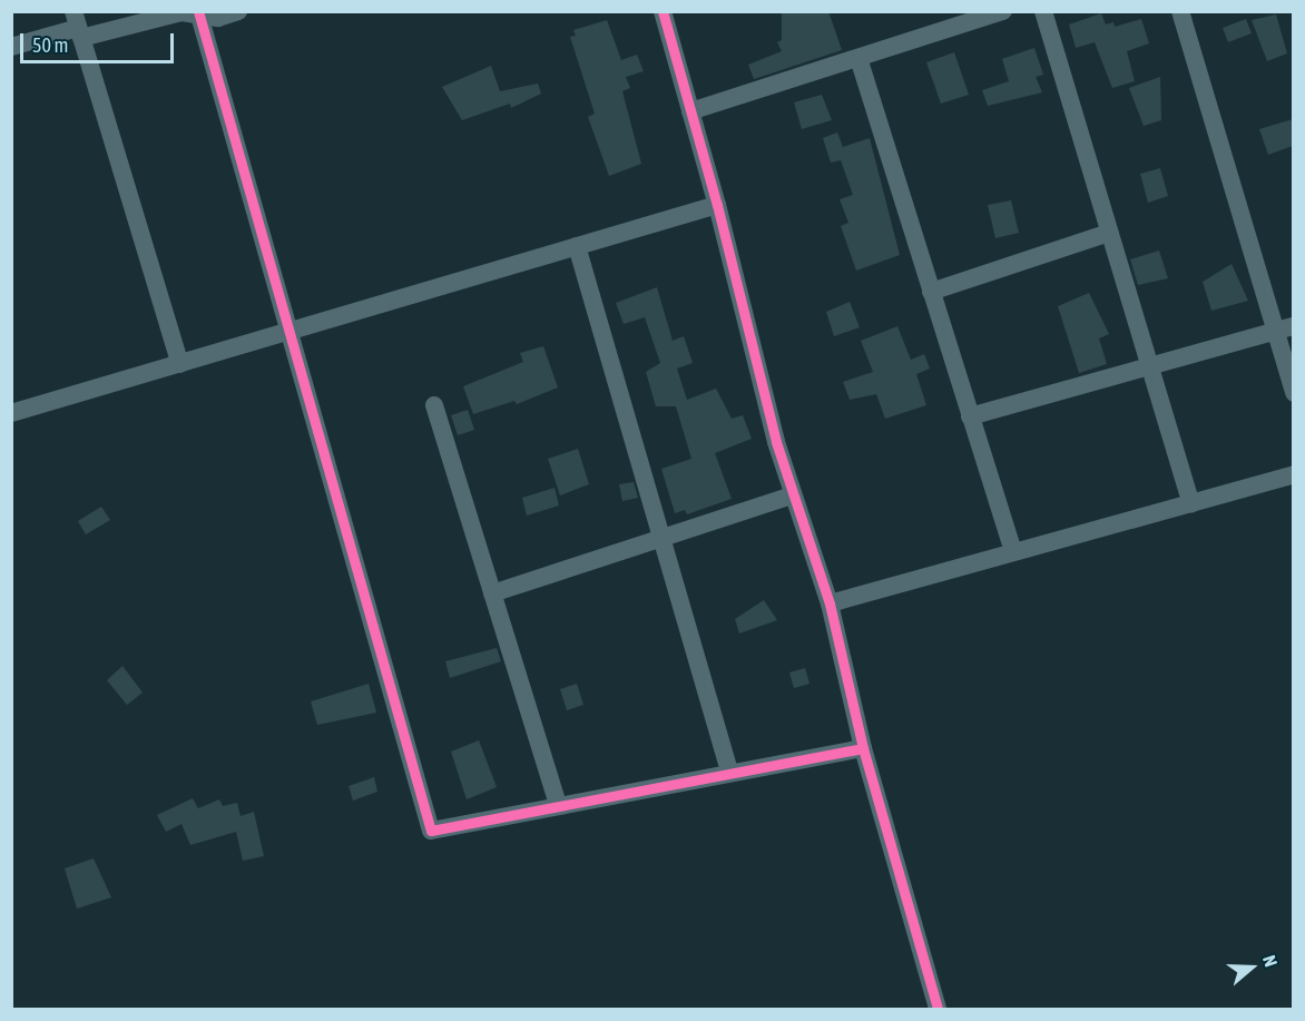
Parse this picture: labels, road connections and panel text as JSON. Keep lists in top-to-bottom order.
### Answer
{
  "scale_bar": "50 m",
  "north": "right"
}
